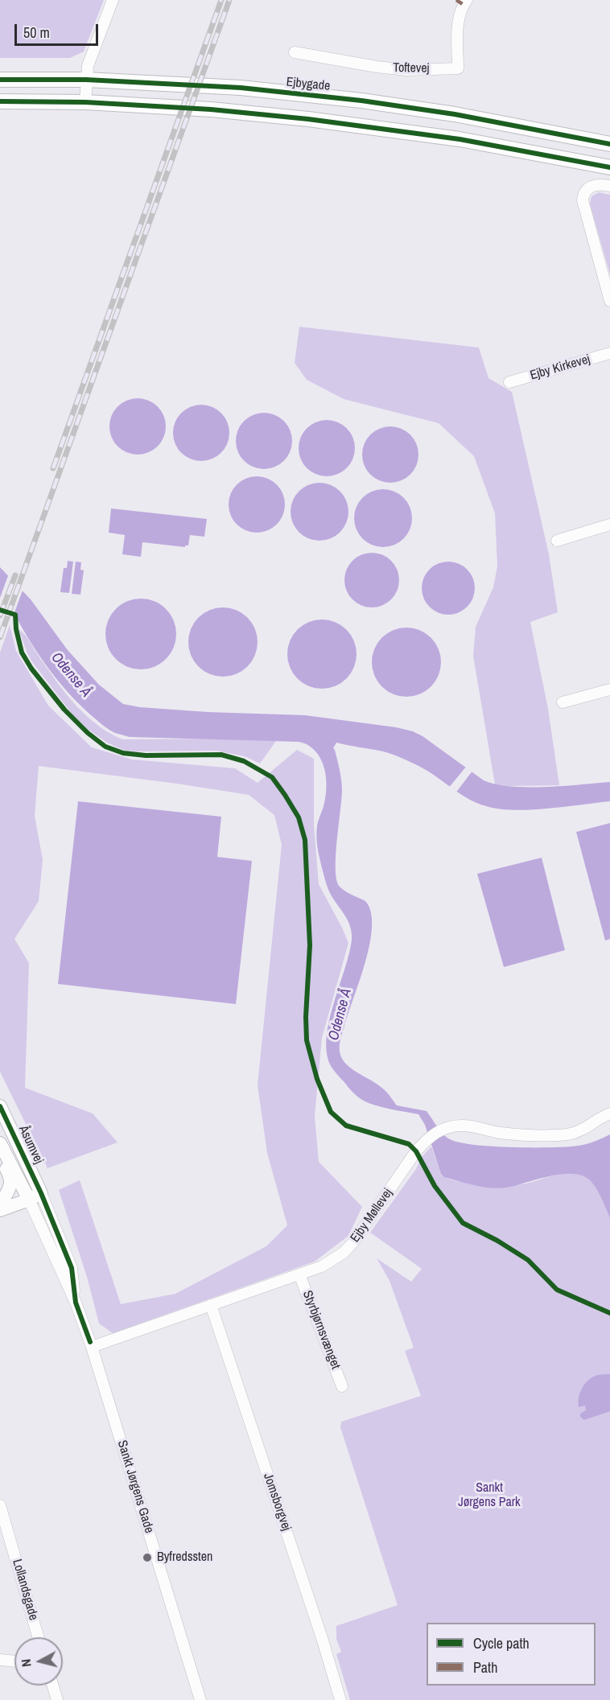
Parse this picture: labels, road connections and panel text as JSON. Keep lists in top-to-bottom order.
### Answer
{
  "streets": {
    "main road": ["Ejbygade"],
    "street": [
      "Toftevej",
      "Ejby Kirkevej",
      "Åsumvej",
      "Ejby Møllevej",
      "Styrbjørnsvænget",
      "Sankt Jørgens Gade",
      "Jomsborgvej",
      "Lollandsgade"
    ]
  },
  "crossings": [
    ["Åsumvej", "Sankt Jørgens Gade"],
    ["Ejby Møllevej", "Styrbjørnsvænget"],
    ["Ejby Møllevej", "Sankt Jørgens Gade"],
    ["Ejby Møllevej", "Jomsborgvej"]
  ],
  "water": ["Odense Å"],
  "parks": ["Sankt Jørgens Park"],
  "places": ["Byfredssten"],
  "legend": ["Cycle path", "Path"],
  "scale_bar": "50 m",
  "north": "left"
}
